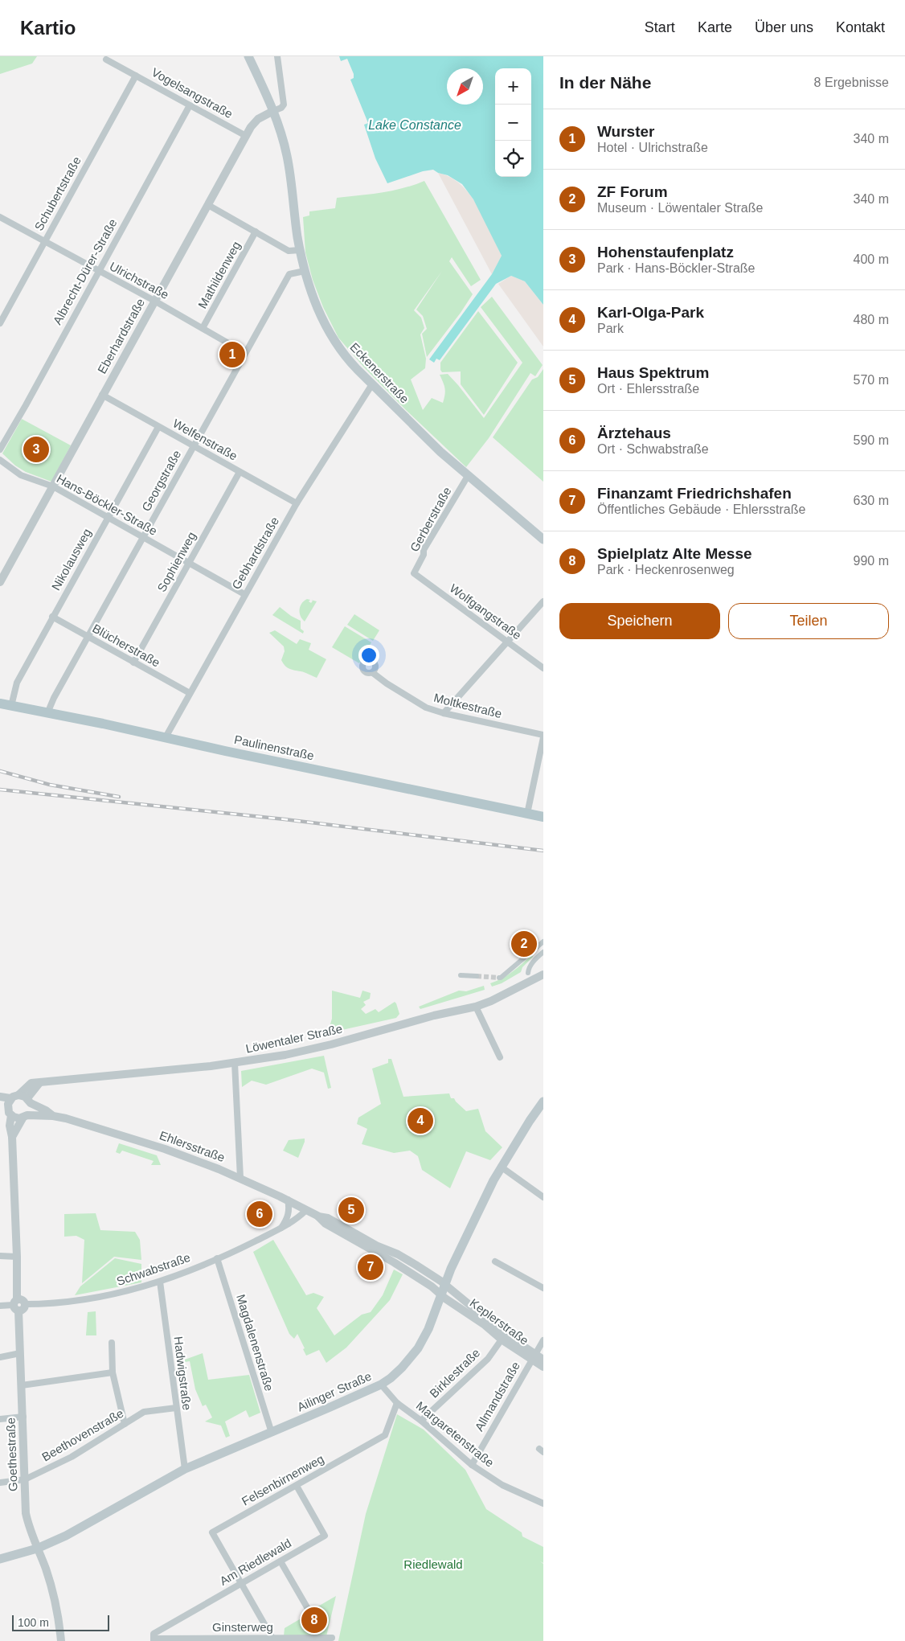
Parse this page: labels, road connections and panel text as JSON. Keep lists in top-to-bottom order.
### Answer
{
  "streets": {
    "main road": ["Eckenerstraße", "Paulinenstraße", "Ailinger Straße"],
    "street": [
      "Vogelsangstraße",
      "Schubertstraße",
      "Albrecht-Dürer-Straße",
      "Mathildenweg",
      "Ulrichstraße",
      "Eberhardstraße",
      "Welfenstraße",
      "Georgstraße",
      "Hans-Böckler-Straße",
      "Gerberstraße",
      "Gebhardstraße",
      "Nikolausweg",
      "Sophienweg",
      "Wolfgangstraße",
      "Blücherstraße",
      "Moltkestraße",
      "Löwentaler Straße",
      "Ehlersstraße",
      "Schwabstraße",
      "Keplerstraße",
      "Magdalenenstraße",
      "Hadwigstraße",
      "Birklestraße",
      "Allmandstraße",
      "Margaretenstraße",
      "Beethovenstraße",
      "Goethestraße",
      "Felsenbirnenweg",
      "Am Riedlewald",
      "Ginsterweg"
    ]
  },
  "crossings": [
    ["Vogelsangstraße", "Schubertstraße"],
    ["Vogelsangstraße", "Albrecht-Dürer-Straße"],
    ["Vogelsangstraße", "Eberhardstraße"],
    ["Schubertstraße", "Ulrichstraße"],
    ["Albrecht-Dürer-Straße", "Ulrichstraße"],
    ["Mathildenweg", "Ulrichstraße"],
    ["Ulrichstraße", "Eberhardstraße"],
    ["Ulrichstraße", "Georgstraße"],
    ["Eberhardstraße", "Eckenerstraße"],
    ["Eberhardstraße", "Welfenstraße"],
    ["Eberhardstraße", "Hans-Böckler-Straße"],
    ["Eckenerstraße", "Georgstraße"],
    ["Eckenerstraße", "Gerberstraße"],
    ["Eckenerstraße", "Gebhardstraße"],
    ["Welfenstraße", "Georgstraße"],
    ["Welfenstraße", "Gebhardstraße"],
    ["Welfenstraße", "Nikolausweg"],
    ["Welfenstraße", "Sophienweg"],
    ["Georgstraße", "Hans-Böckler-Straße"],
    ["Georgstraße", "Blücherstraße"],
    ["Georgstraße", "Paulinenstraße"],
    ["Hans-Böckler-Straße", "Gebhardstraße"],
    ["Hans-Böckler-Straße", "Nikolausweg"],
    ["Hans-Böckler-Straße", "Sophienweg"],
    ["Gerberstraße", "Wolfgangstraße"],
    ["Gebhardstraße", "Blücherstraße"],
    ["Gebhardstraße", "Paulinenstraße"],
    ["Nikolausweg", "Blücherstraße"],
    ["Nikolausweg", "Paulinenstraße"],
    ["Sophienweg", "Blücherstraße"],
    ["Löwentaler Straße", "Ehlersstraße"],
    ["Ehlersstraße", "Schwabstraße"],
    ["Ehlersstraße", "Keplerstraße"],
    ["Ehlersstraße", "Ailinger Straße"],
    ["Ehlersstraße", "Goethestraße"],
    ["Schwabstraße", "Magdalenenstraße"],
    ["Schwabstraße", "Hadwigstraße"],
    ["Schwabstraße", "Goethestraße"],
    ["Keplerstraße", "Birklestraße"],
    ["Keplerstraße", "Ailinger Straße"],
    ["Keplerstraße", "Allmandstraße"],
    ["Magdalenenstraße", "Ailinger Straße"],
    ["Hadwigstraße", "Ailinger Straße"],
    ["Hadwigstraße", "Beethovenstraße"],
    ["Birklestraße", "Margaretenstraße"],
    ["Ailinger Straße", "Margaretenstraße"],
    ["Ailinger Straße", "Goethestraße"],
    ["Allmandstraße", "Margaretenstraße"],
    ["Margaretenstraße", "Felsenbirnenweg"],
    ["Beethovenstraße", "Goethestraße"],
    ["Felsenbirnenweg", "Am Riedlewald"],
    ["Am Riedlewald", "Ginsterweg"]
  ],
  "water": ["Lake Constance"],
  "parks": ["Riedlewald"],
  "scale_bar": "100 m",
  "north": "bottom left",
  "page": {
    "header": "Kartio",
    "nav": [
      "Start",
      "Karte",
      "Über uns",
      "Kontakt"
    ],
    "heading": ["In der Nähe", "8 Ergebnisse"],
    "map_buttons": ["+", "−"],
    "list": [
      {
        "mark": "1",
        "name": "Wurster",
        "note": "Hotel · Ulrichstraße",
        "value": "340 m"
      },
      {
        "mark": "2",
        "name": "ZF Forum",
        "note": "Museum · Löwentaler Straße",
        "value": "340 m"
      },
      {
        "mark": "3",
        "name": "Hohenstaufenplatz",
        "note": "Park · Hans-Böckler-Straße",
        "value": "400 m"
      },
      {
        "mark": "4",
        "name": "Karl-Olga-Park",
        "note": "Park",
        "value": "480 m"
      },
      {
        "mark": "5",
        "name": "Haus Spektrum",
        "note": "Ort · Ehlersstraße",
        "value": "570 m"
      },
      {
        "mark": "6",
        "name": "Ärztehaus",
        "note": "Ort · Schwabstraße",
        "value": "590 m"
      },
      {
        "mark": "7",
        "name": "Finanzamt Friedrichshafen",
        "note": "Öffentliches Gebäude · Ehlersstraße",
        "value": "630 m"
      },
      {
        "mark": "8",
        "name": "Spielplatz Alte Messe",
        "note": "Park · Heckenrosenweg",
        "value": "990 m"
      }
    ],
    "pins": [
      "1",
      "3",
      "2",
      "4",
      "5",
      "6",
      "7",
      "8"
    ],
    "buttons": ["Speichern", "Teilen"],
    "scale": "100 m"
  }
}
